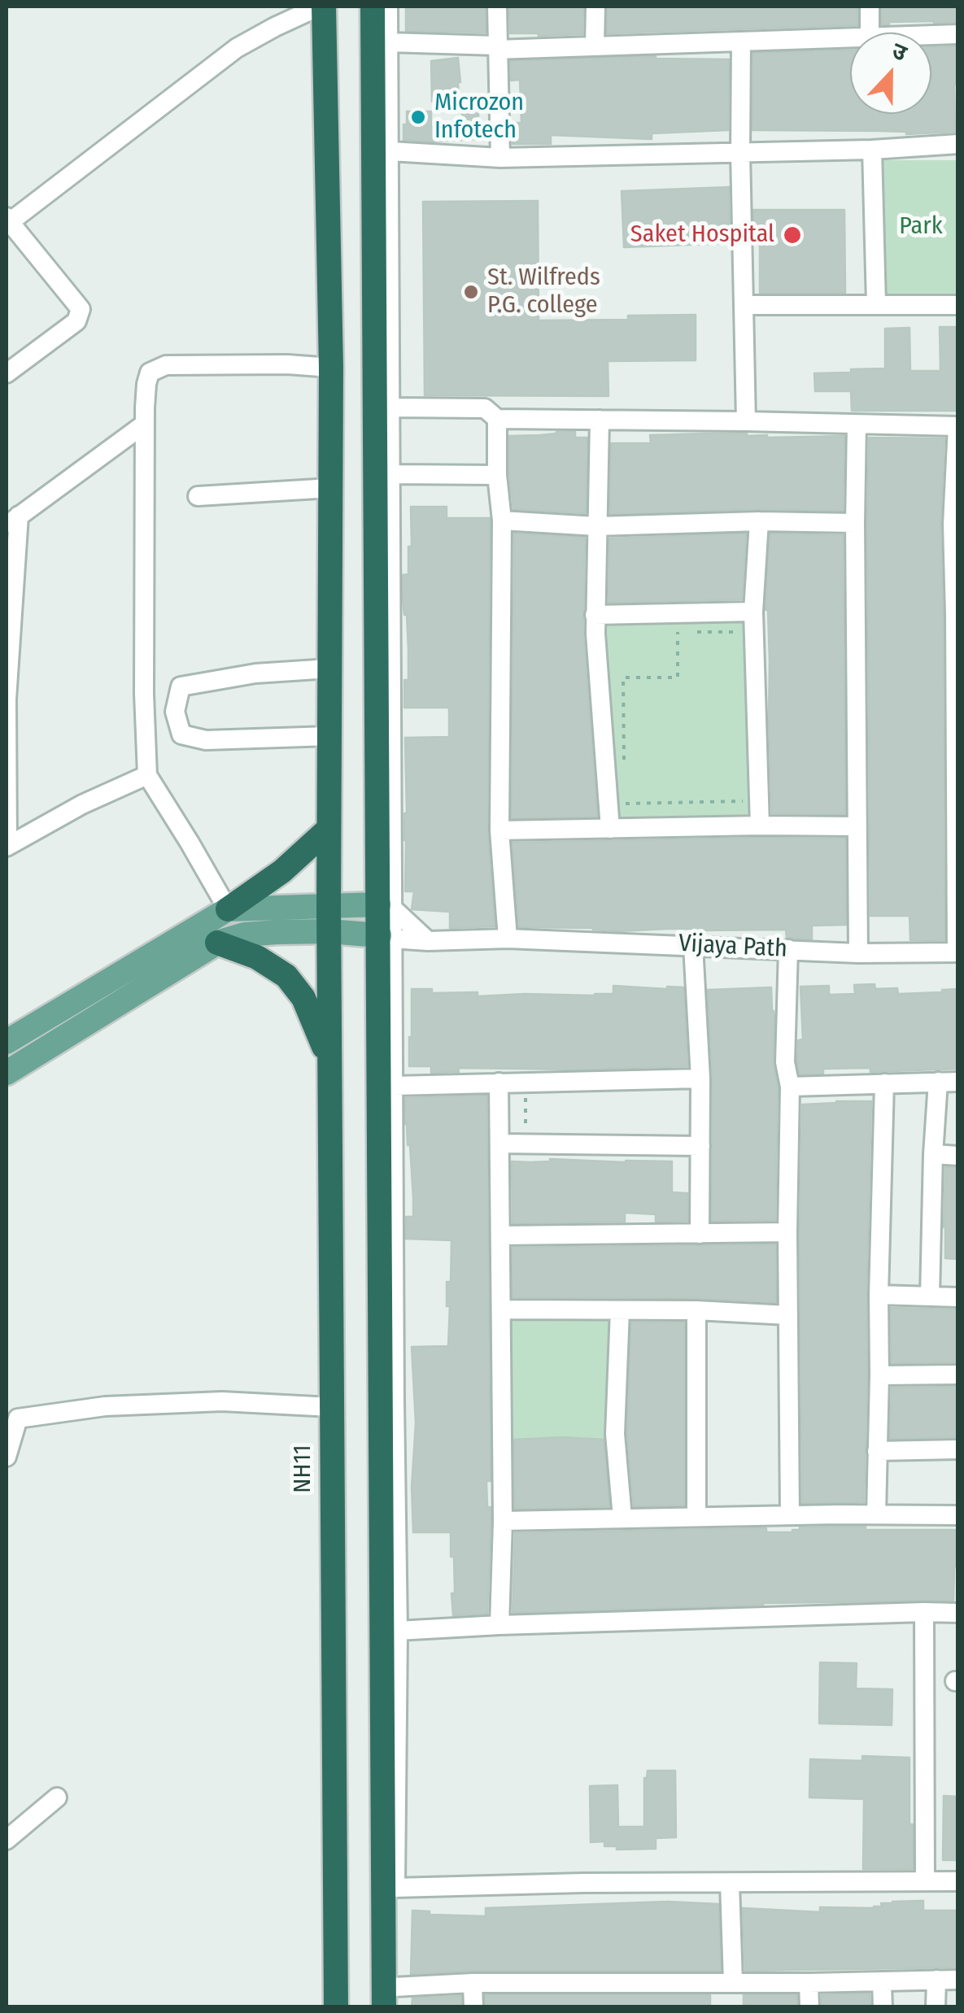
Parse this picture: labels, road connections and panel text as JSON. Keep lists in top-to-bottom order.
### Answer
{
  "streets": {
    "highway": ["NH11"],
    "street": ["Vijaya Path"]
  },
  "parks": ["Park"],
  "places": ["Microzon Infotech", "Saket Hospital", "St. Wilfreds P.G. college"],
  "north": "top"
}
